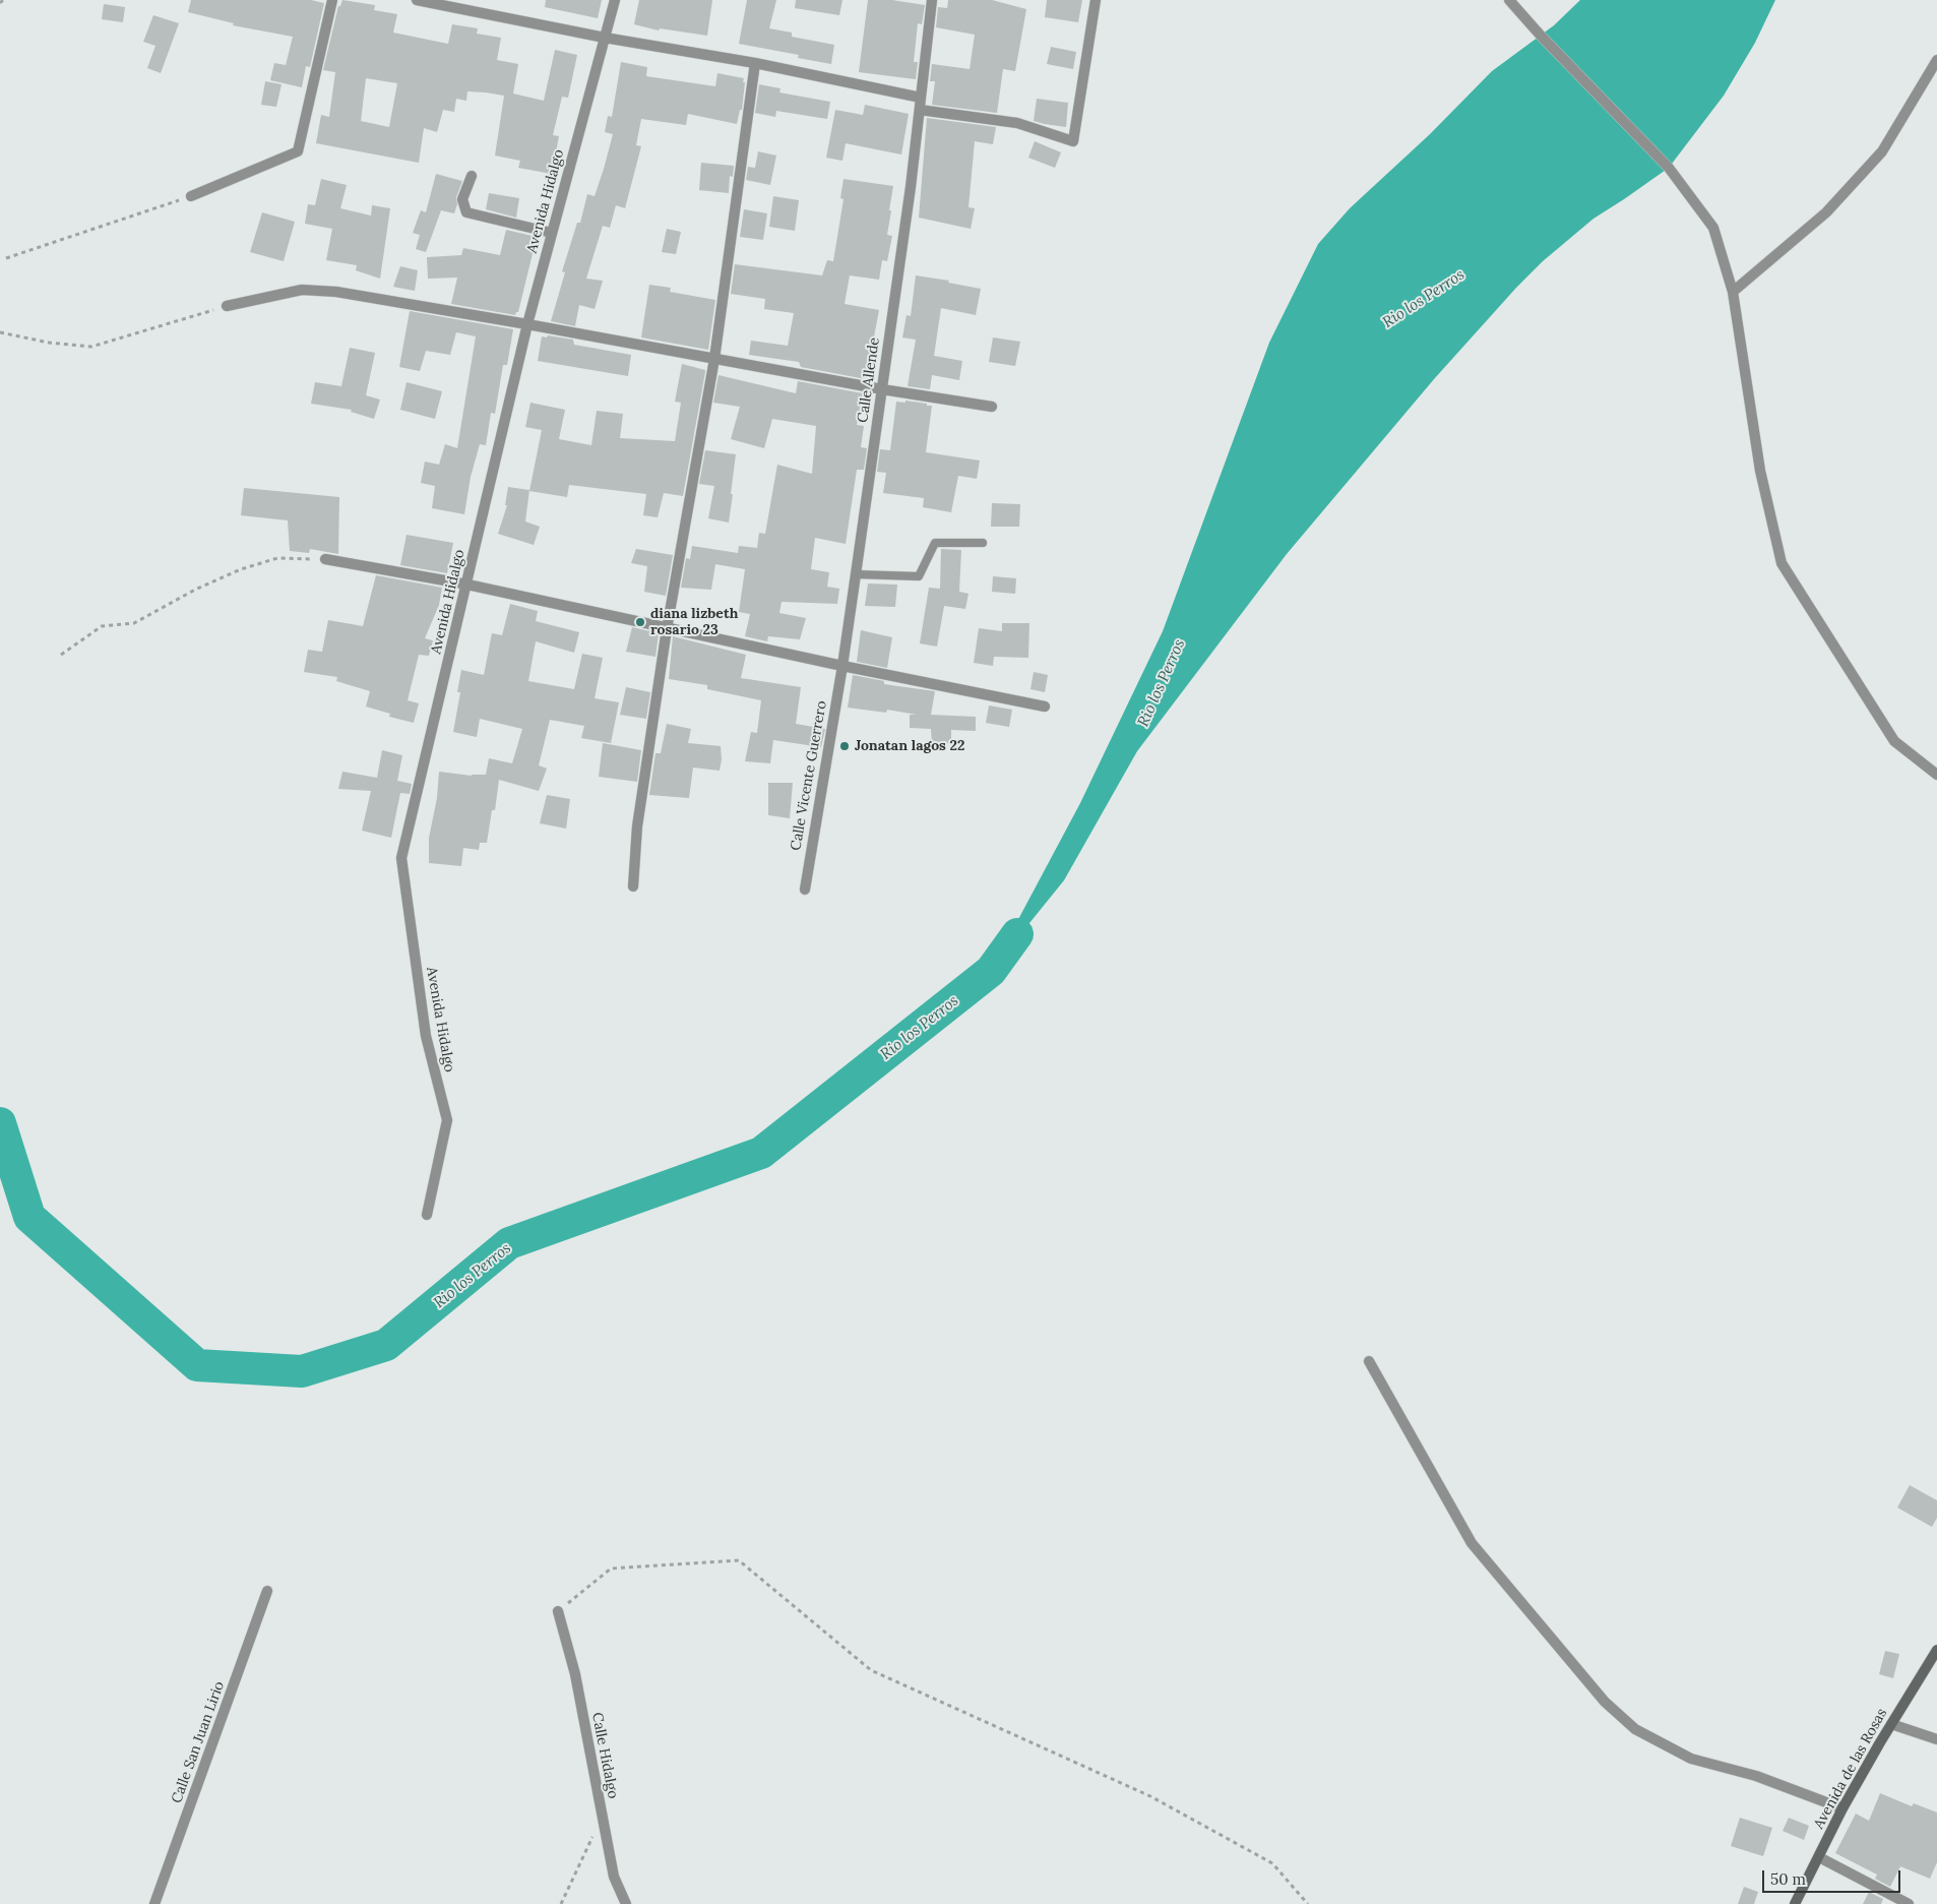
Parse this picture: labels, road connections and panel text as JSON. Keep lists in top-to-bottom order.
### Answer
{
  "streets": {
    "street": [
      "Avenida Hidalgo",
      "Calle Allende",
      "Calle Vicente Guerrero",
      "Calle San Juan Lirio",
      "Calle Hidalgo",
      "Avenida de las Rosas"
    ]
  },
  "crossings": [
    ["Calle Allende", "Calle Vicente Guerrero"]
  ],
  "water": ["Rio los Perros"],
  "places": ["diana lizbeth rosario 23", "Jonatan lagos 22"],
  "scale_bar": "50 m"
}
